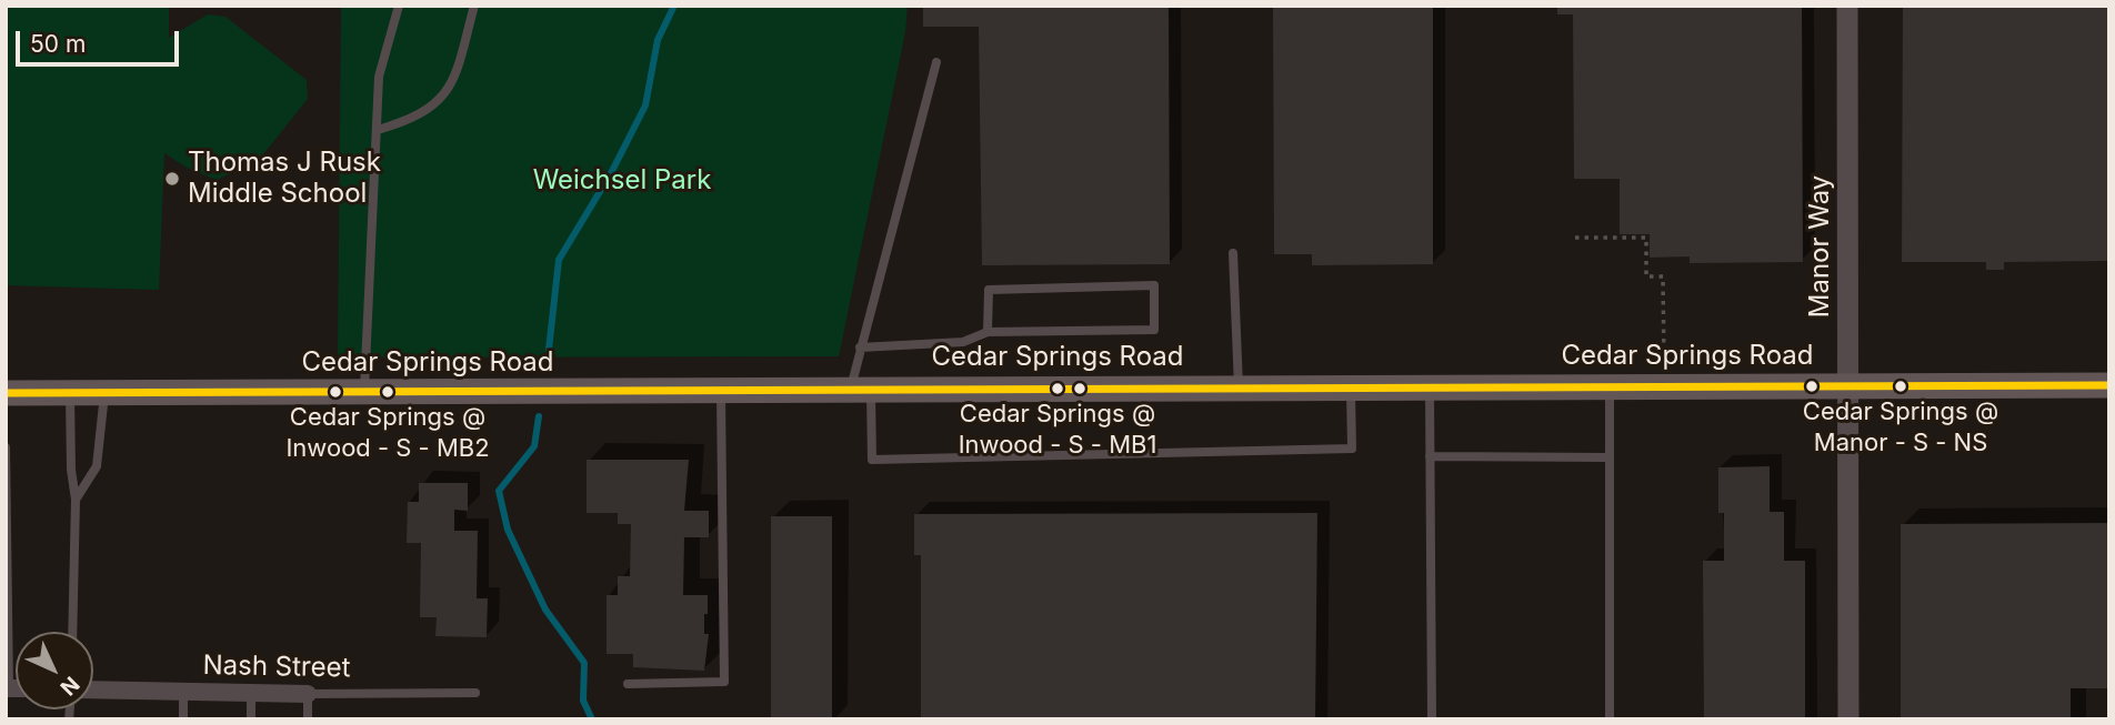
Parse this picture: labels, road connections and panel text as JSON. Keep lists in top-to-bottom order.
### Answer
{
  "streets": {
    "main road": ["Cedar Springs Road"],
    "street": ["Manor Way", "Nash Street"]
  },
  "crossings": [
    ["Manor Way", "Cedar Springs Road"]
  ],
  "parks": ["Weichsel Park"],
  "places": [
    "Thomas J Rusk Middle School",
    "Cedar Springs @ Manor - S - NS",
    "Cedar Springs @ Inwood - S - MB1",
    "Cedar Springs @ Inwood - S - MB2"
  ],
  "scale_bar": "50 m",
  "north": "bottom right"
}
